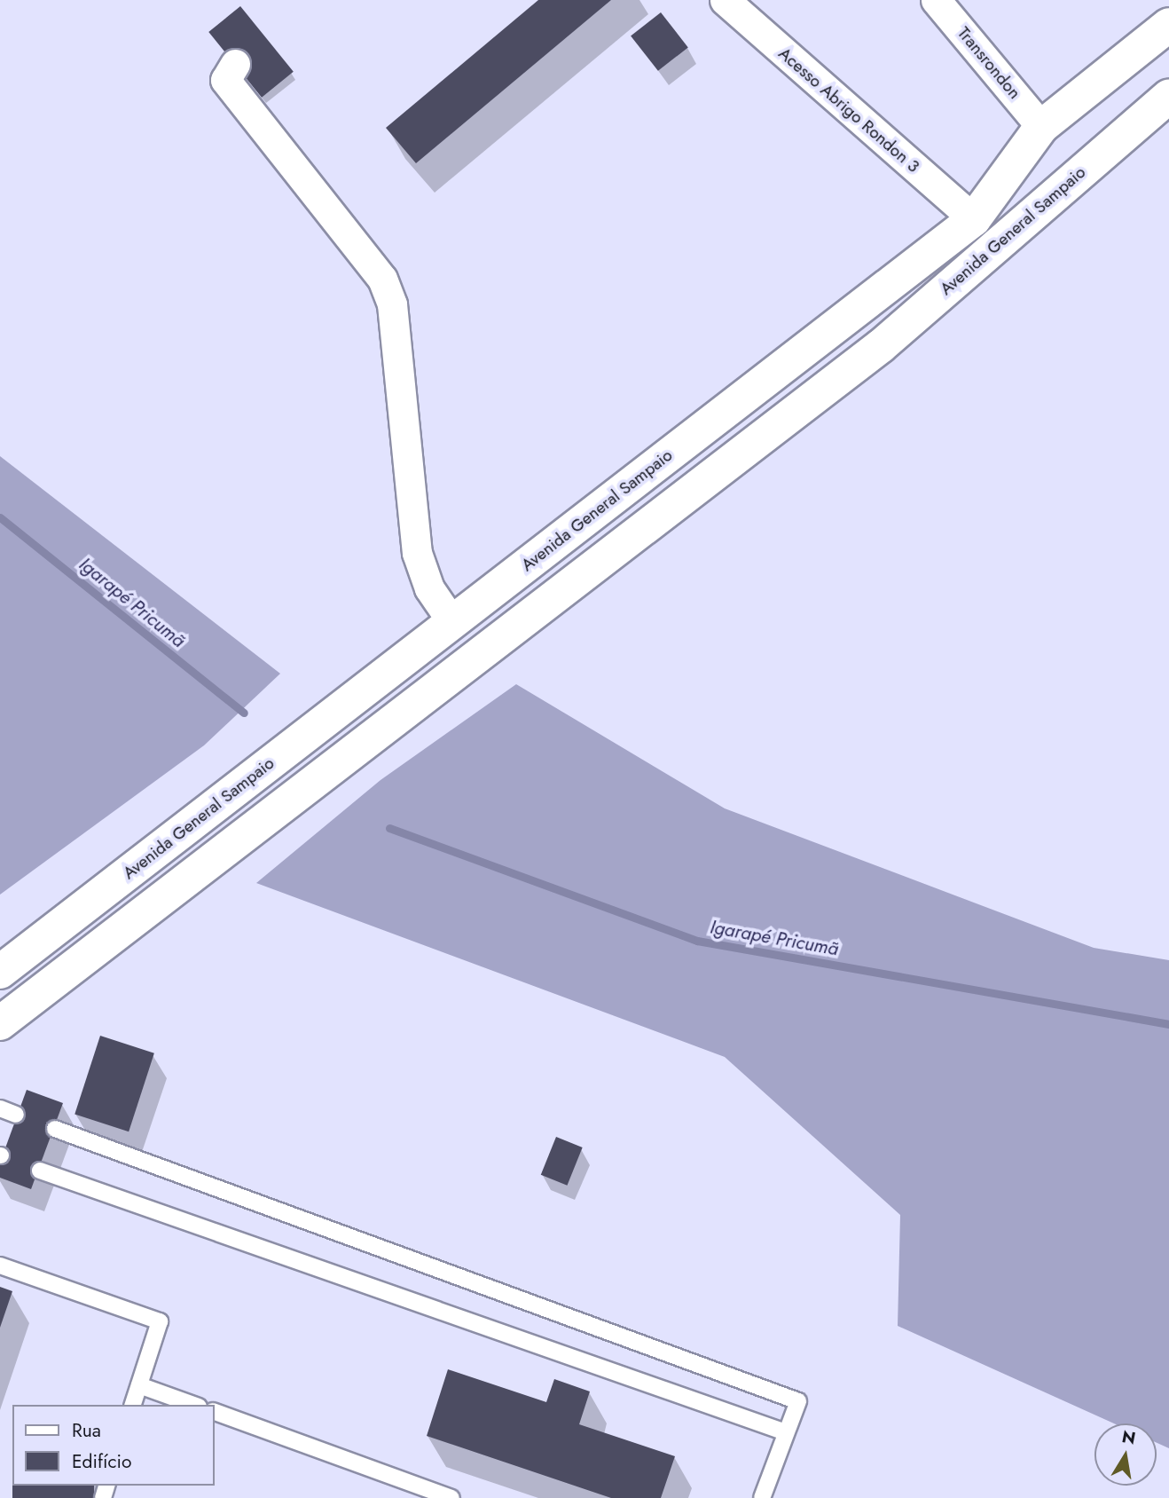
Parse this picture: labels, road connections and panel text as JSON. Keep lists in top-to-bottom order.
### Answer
{
  "streets": {
    "street": ["Transrondon", "Acesso Abrigo Rondon 3", "Avenida General Sampaio"]
  },
  "crossings": [
    ["Transrondon", "Avenida General Sampaio"],
    ["Acesso Abrigo Rondon 3", "Avenida General Sampaio"]
  ],
  "water": ["Igarapé Pricumã"],
  "legend": ["Rua", "Edifício"],
  "north": "top"
}
